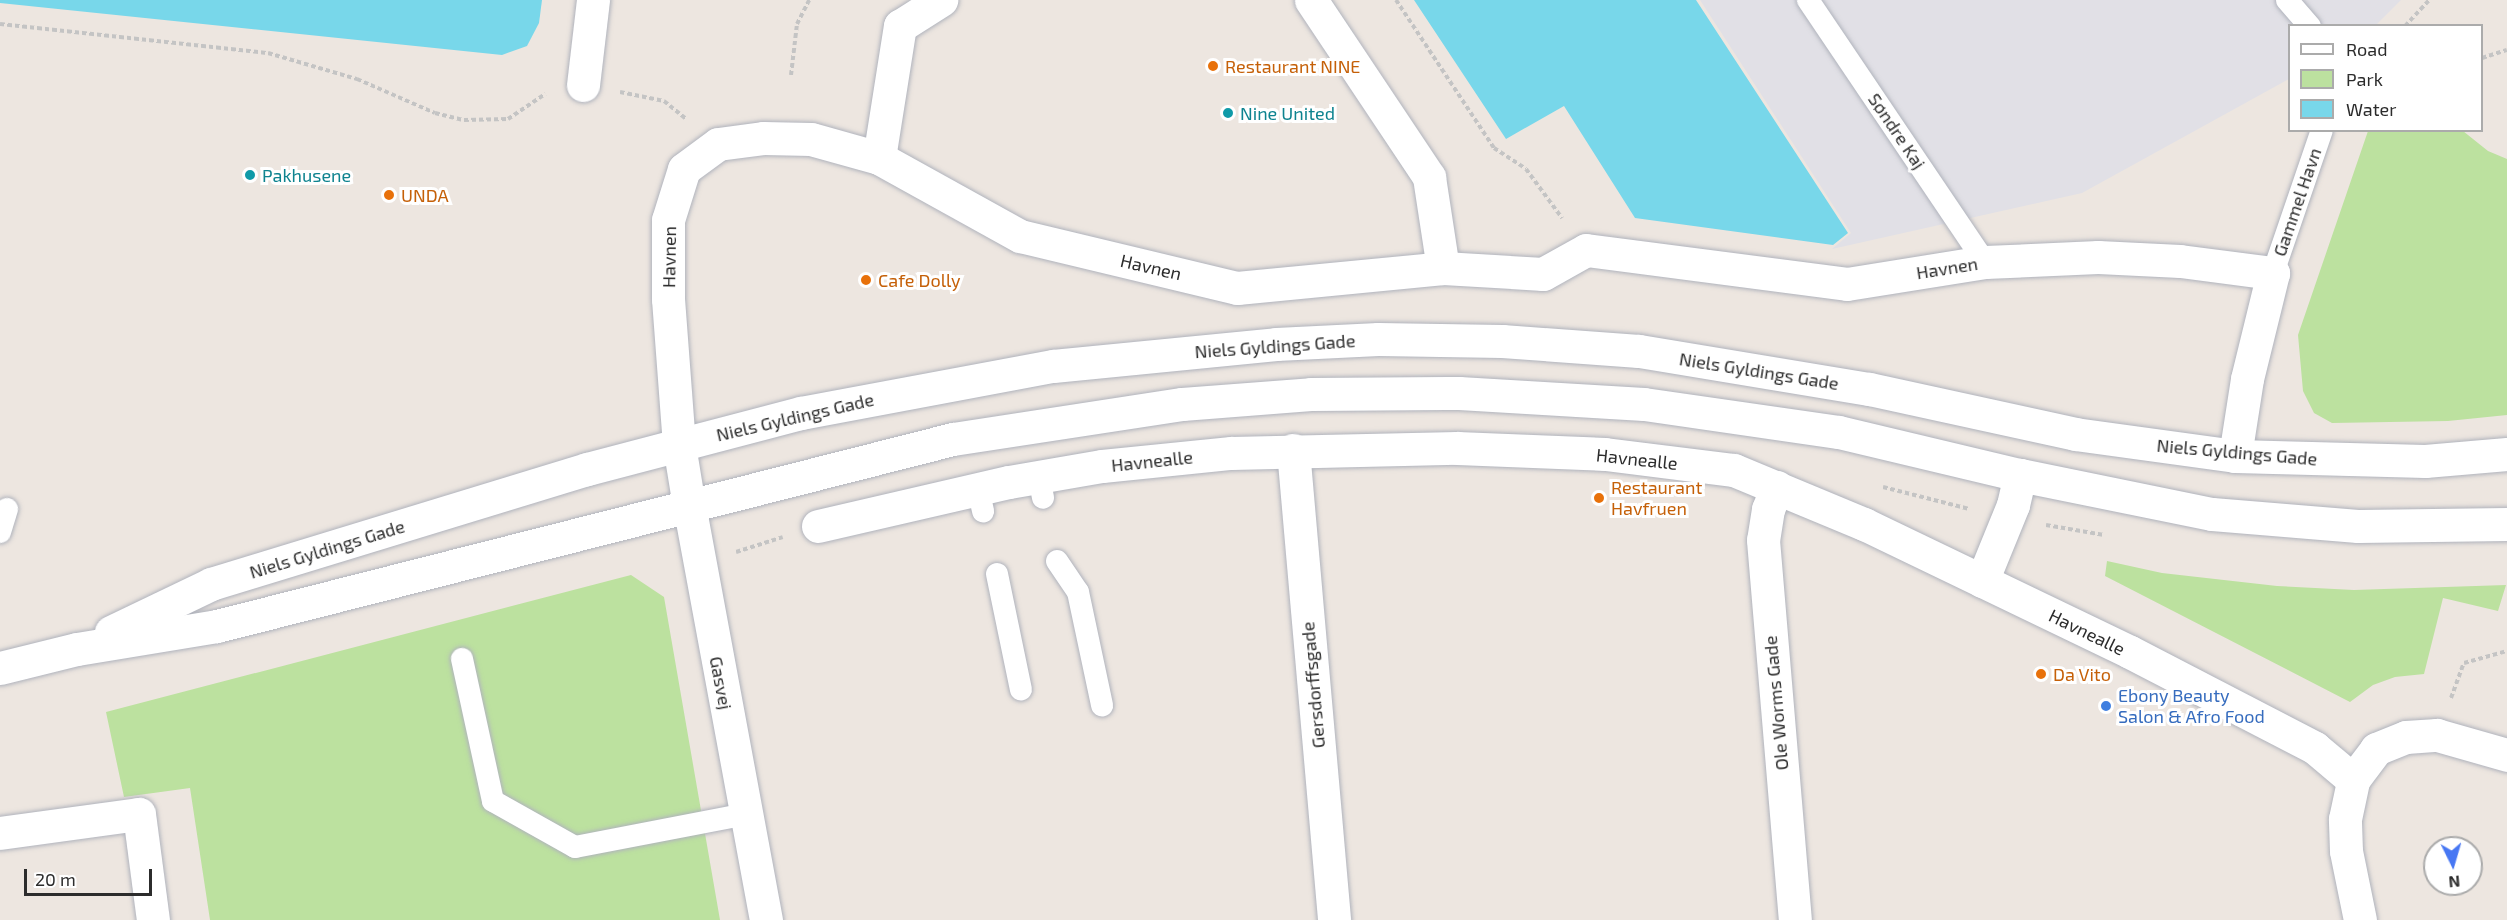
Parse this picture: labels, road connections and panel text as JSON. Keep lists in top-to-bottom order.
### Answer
{
  "streets": {
    "street": [
      "Havnen",
      "Niels Gyldings Gade",
      "Havnealle",
      "Gasvej",
      "Gersdorffsgade",
      "Ole Worms Gade"
    ],
    "lane": ["Søndre Kaj", "Gammel Havn"]
  },
  "crossings": [
    ["Søndre Kaj", "Havnen"],
    ["Gammel Havn", "Havnen"],
    ["Havnen", "Niels Gyldings Gade"],
    ["Havnen", "Gasvej"],
    ["Niels Gyldings Gade", "Gasvej"],
    ["Havnealle", "Gersdorffsgade"],
    ["Havnealle", "Ole Worms Gade"]
  ],
  "places": [
    "Restaurant NINE",
    "Nine United",
    "Pakhusene",
    "UNDA",
    "Cafe Dolly",
    "Restaurant Havfruen",
    "Da Vito",
    "Ebony Beauty Salon & Afro Food"
  ],
  "legend": ["Road", "Park", "Water"],
  "scale_bar": "20 m",
  "north": "bottom"
}
